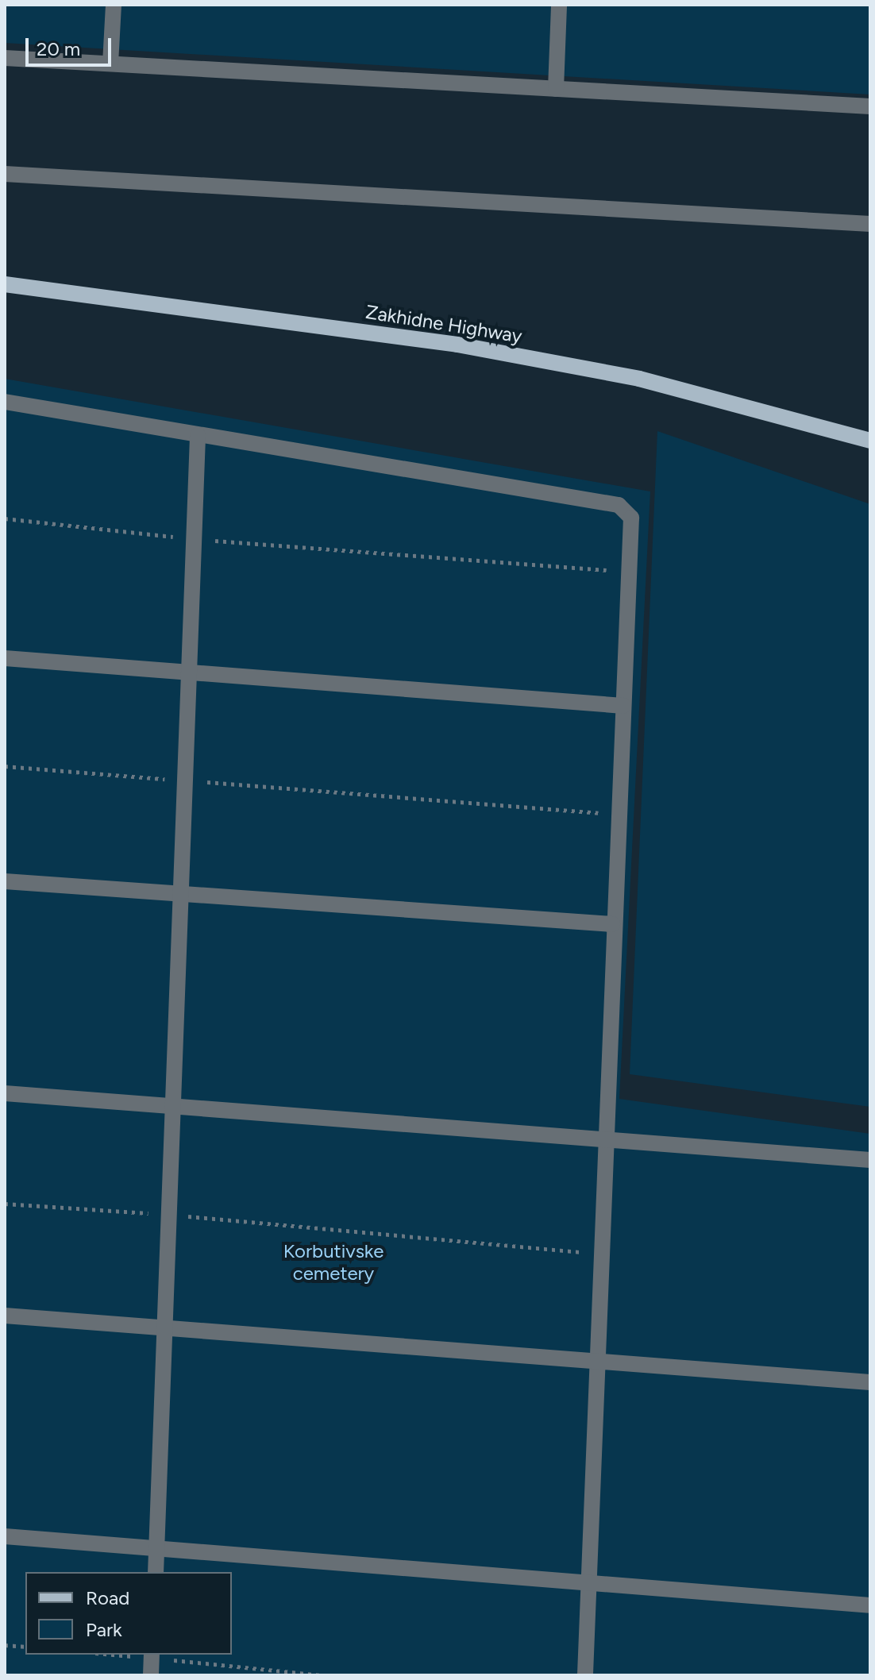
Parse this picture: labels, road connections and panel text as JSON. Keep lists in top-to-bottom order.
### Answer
{
  "streets": {
    "main road": ["Zakhidne Highway"]
  },
  "parks": ["Korbutivske cemetery"],
  "legend": ["Road", "Park"],
  "scale_bar": "20 m"
}
